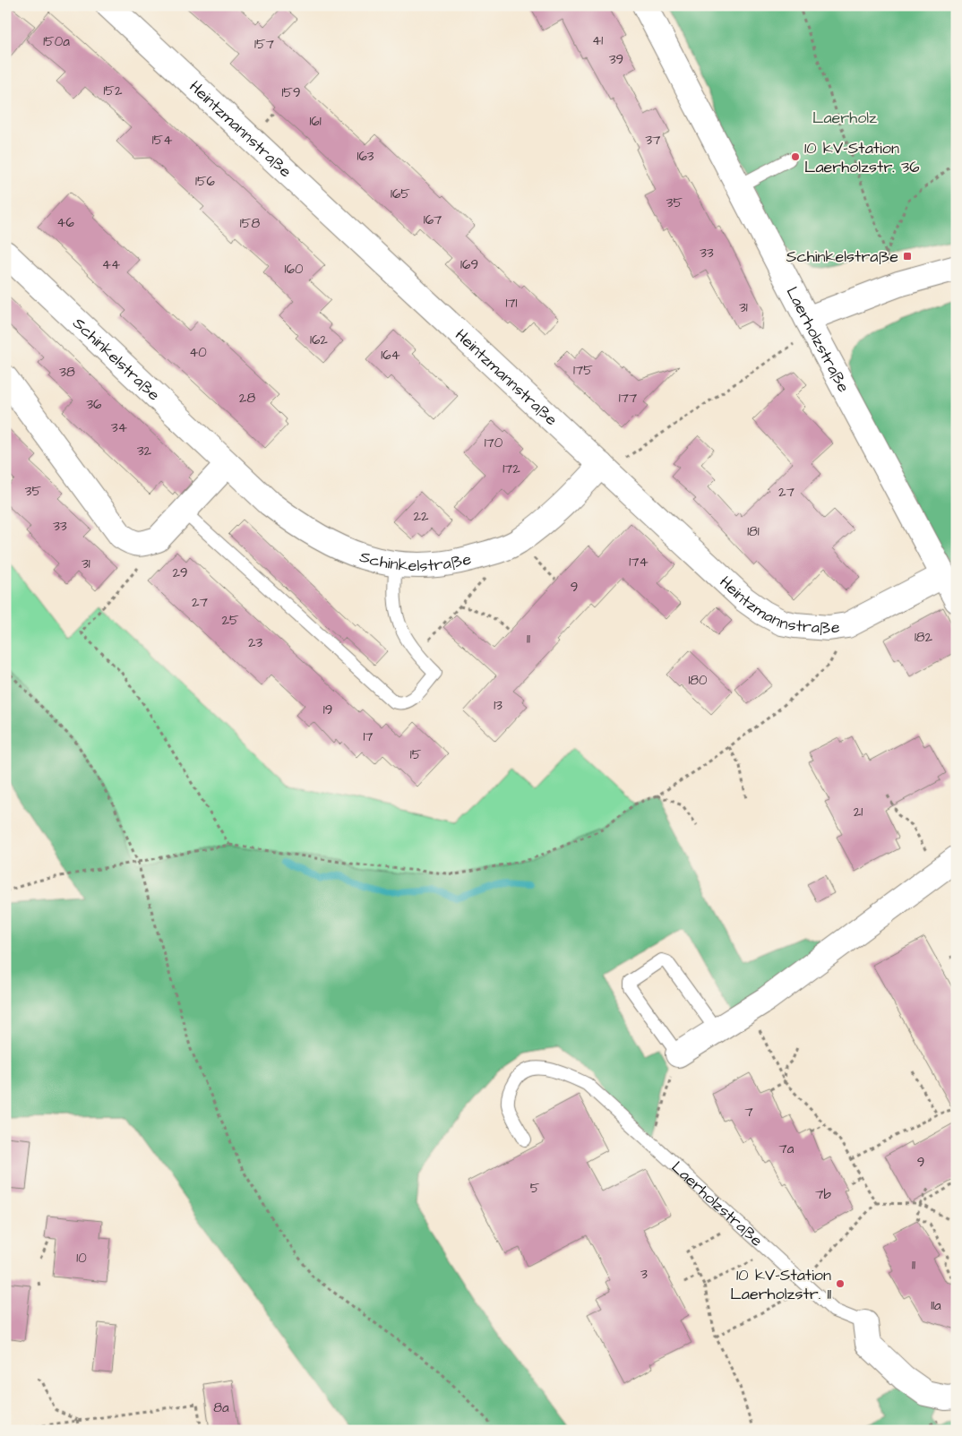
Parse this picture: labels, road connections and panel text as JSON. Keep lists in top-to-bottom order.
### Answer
{
  "streets": {
    "street": ["Heintzmannstraße", "Laerholzstraße", "Schinkelstraße"]
  },
  "crossings": [
    ["Heintzmannstraße", "Laerholzstraße"],
    ["Heintzmannstraße", "Schinkelstraße"]
  ],
  "parks": ["Laerholz"],
  "places": {
    "other": ["10 kV-Station Laerholzstr. 36", "10 kV-Station Laerholzstr. 11"],
    "transit": ["Schinkelstraße"]
  },
  "house_numbers": [
    "41",
    "150a",
    "157",
    "39",
    "152",
    "159",
    "161",
    "154",
    "37",
    "163",
    "156",
    "165",
    "35",
    "167",
    "46",
    "158",
    "33",
    "44",
    "169",
    "160",
    "171",
    "31",
    "162",
    "40",
    "164",
    "175",
    "38",
    "28",
    "177",
    "36",
    "34",
    "170",
    "32",
    "172",
    "35",
    "27",
    "22",
    "33",
    "181",
    "174",
    "31",
    "29",
    "9",
    "27",
    "25",
    "182",
    "11",
    "23",
    "180",
    "13",
    "19",
    "17",
    "15",
    "21",
    "7",
    "7a",
    "9",
    "5",
    "7b",
    "10",
    "11",
    "3",
    "11a",
    "8a"
  ]
}
